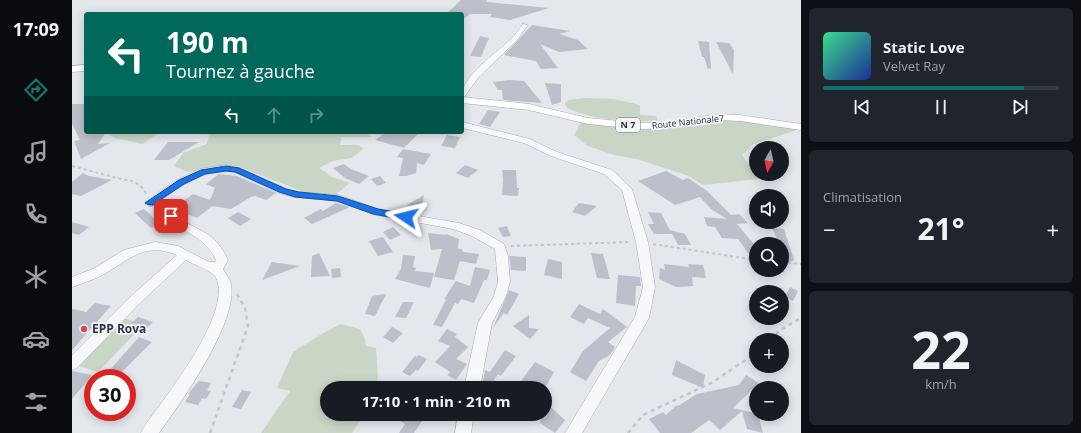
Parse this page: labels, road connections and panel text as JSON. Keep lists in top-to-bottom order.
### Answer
{
  "streets": {
    "main road": ["Route Nationale7", "N 7"]
  },
  "places": ["EPP Rova"],
  "north": "bottom",
  "page": {
    "tabs": "17:09",
    "turn": ["190 m", "Tournez à gauche"],
    "song": ["Static Love", "Velvet Ray"],
    "map_buttons": ["+", "−"],
    "tile": [
      "Climatisation",
      ["22", "km/h"]
    ],
    "heat": ["−", "21°", "+"],
    "limit": "30",
    "trip": "17:10 · 1 min · 210 m"
  }
}
